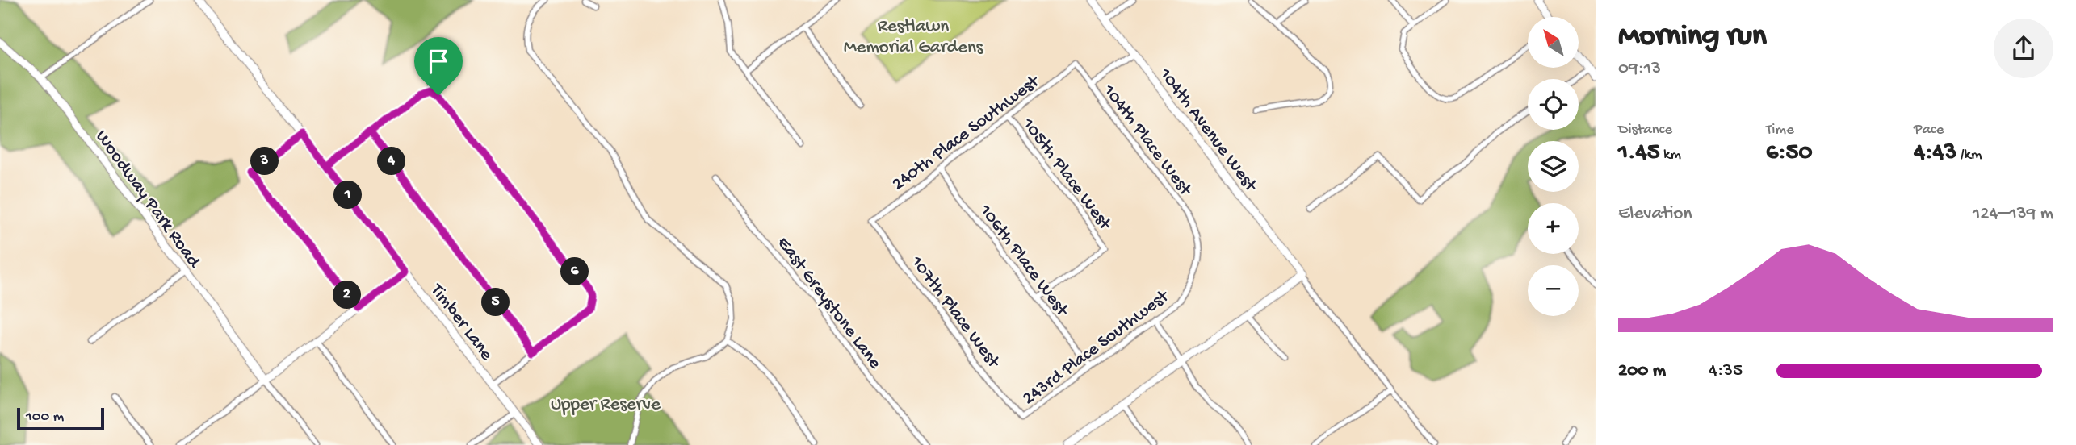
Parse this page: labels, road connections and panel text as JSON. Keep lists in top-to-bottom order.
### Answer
{
  "streets": {
    "street": [
      "104th Avenue West",
      "240th Place Southwest",
      "104th Place West",
      "105th Place West",
      "Woodway Park Road",
      "106th Place West",
      "East Greystone Lane",
      "107th Place West",
      "Timber Lane",
      "243rd Place Southwest"
    ]
  },
  "crossings": [
    ["240th Place Southwest", "104th Place West"],
    ["240th Place Southwest", "105th Place West"],
    ["240th Place Southwest", "106th Place West"],
    ["240th Place Southwest", "107th Place West"],
    ["104th Place West", "243rd Place Southwest"],
    ["105th Place West", "106th Place West"],
    ["106th Place West", "243rd Place Southwest"],
    ["107th Place West", "243rd Place Southwest"]
  ],
  "parks": ["Restlawn Memorial Gardens", "Upper Reserve"],
  "scale_bar": "100 m",
  "north": "top left",
  "page": {
    "heading": ["Morning run", "09:13"],
    "map_buttons": ["+", "−"],
    "stats": [
      ["Distance", "1.45 km"],
      ["Time", "6:50"],
      ["Pace", "4:43 /km"]
    ],
    "pins": [
      "3",
      "4",
      "1",
      "6",
      "2",
      "5"
    ],
    "chart": ["Elevation", "124–139 m"],
    "list": [
      {
        "name": "200 m",
        "note": "4:35"
      }
    ],
    "scale": "100 m"
  }
}
